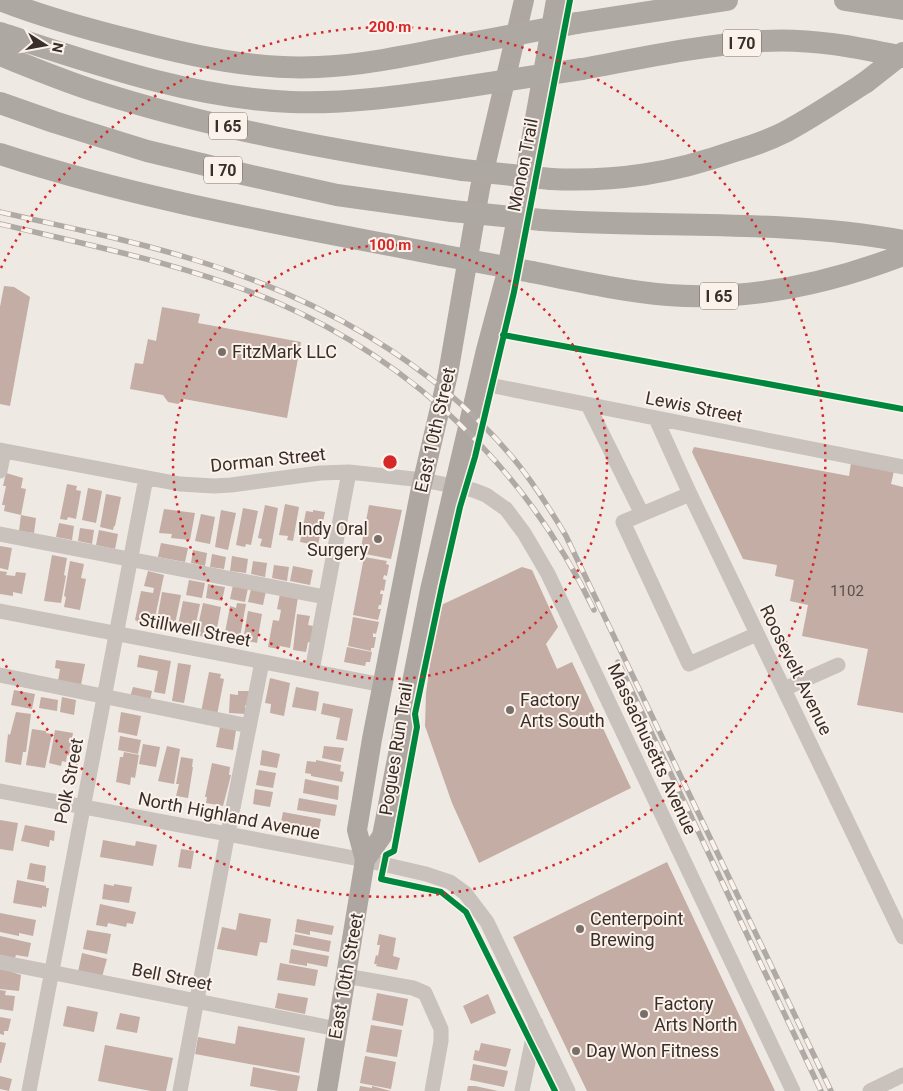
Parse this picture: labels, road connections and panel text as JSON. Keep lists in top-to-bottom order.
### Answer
{
  "streets": {
    "highway": ["I 70", "I 65"],
    "main road": ["East 10th Street"],
    "street": [
      "Lewis Street",
      "Dorman Street",
      "Stillwell Street",
      "Roosevelt Avenue",
      "Massachusetts Avenue",
      "Polk Street",
      "North Highland Avenue",
      "Bell Street"
    ],
    "cycle path": ["Monon Trail"]
  },
  "crossings": [
    ["Lewis Street", "East 10th Street"],
    ["Lewis Street", "Roosevelt Avenue"],
    ["East 10th Street", "Dorman Street"],
    ["East 10th Street", "Stillwell Street"],
    ["East 10th Street", "Massachusetts Avenue"],
    ["East 10th Street", "North Highland Avenue"],
    ["East 10th Street", "Bell Street"],
    ["Dorman Street", "Massachusetts Avenue"],
    ["Dorman Street", "Polk Street"],
    ["Stillwell Street", "Polk Street"],
    ["Polk Street", "North Highland Avenue"],
    ["Polk Street", "Bell Street"]
  ],
  "places": [
    "FitzMark LLC",
    "Indy Oral Surgery",
    "Factory Arts South",
    "Centerpoint Brewing",
    "Factory Arts North",
    "Day Won Fitness"
  ],
  "house_numbers": ["1102"],
  "north": "right",
  "rings": ["200 m", "100 m"]
}
